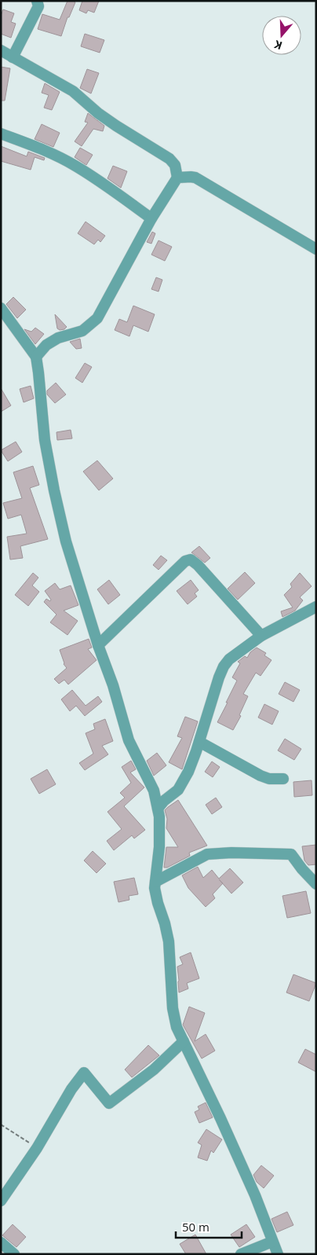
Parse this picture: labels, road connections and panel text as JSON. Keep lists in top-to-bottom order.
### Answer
{
  "scale_bar": "50 m",
  "north": "bottom"
}
